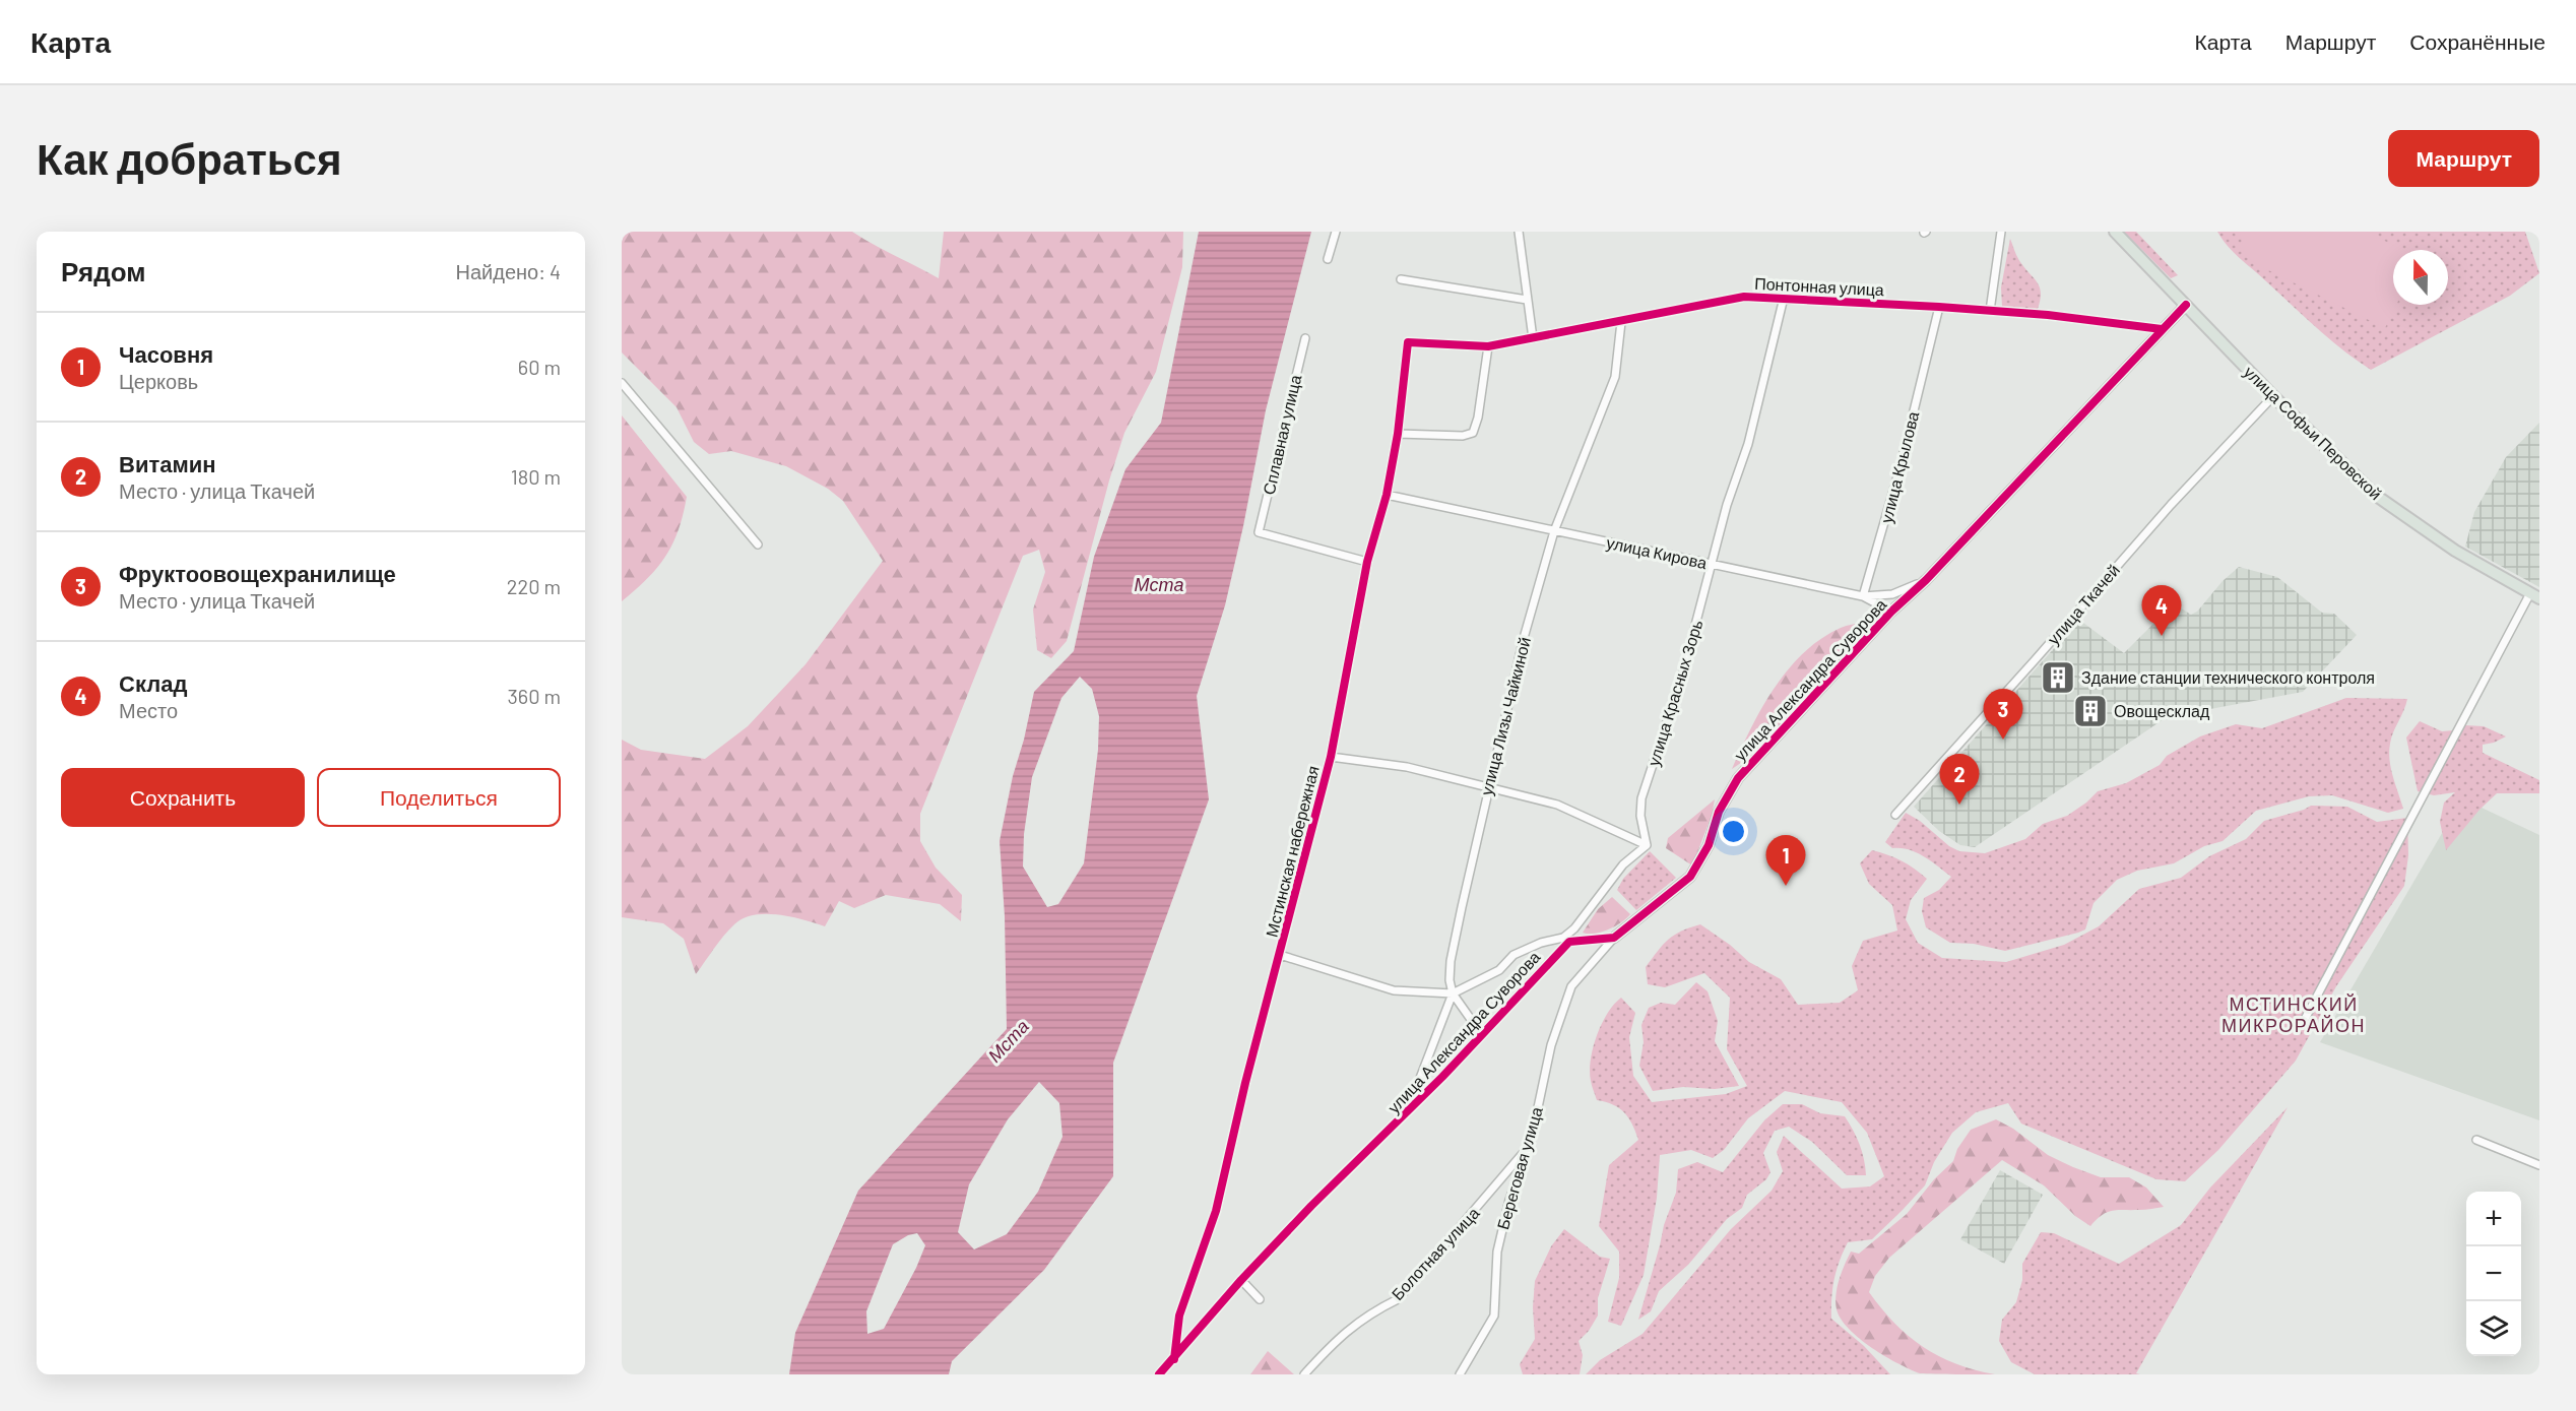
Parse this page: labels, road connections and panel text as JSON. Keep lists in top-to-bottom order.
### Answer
{
  "streets": {
    "main road": ["улица Софьи Перовской"],
    "street": [
      "Понтонная улица",
      "Сплавная улица",
      "улица Крылова",
      "улица Кирова",
      "улица Ткачей",
      "улица Александра Суворова",
      "улица Красных Зорь",
      "улица Лизы Чайкиной",
      "Мстинская набережная",
      "Береговая улица",
      "Болотная улица"
    ]
  },
  "crossings": [
    ["Понтонная улица", "улица Крылова"],
    ["Понтонная улица", "улица Александра Суворова"],
    ["Понтонная улица", "улица Красных Зорь"],
    ["Понтонная улица", "улица Лизы Чайкиной"],
    ["Понтонная улица", "Мстинская набережная"],
    ["улица Софьи Перовской", "улица Ткачей"],
    ["улица Софьи Перовской", "улица Александра Суворова"],
    ["Сплавная улица", "Мстинская набережная"],
    ["улица Крылова", "улица Кирова"],
    ["улица Кирова", "улица Александра Суворова"],
    ["улица Кирова", "улица Красных Зорь"],
    ["улица Кирова", "улица Лизы Чайкиной"],
    ["улица Кирова", "Мстинская набережная"],
    ["улица Александра Суворова", "улица Лизы Чайкиной"],
    ["улица Александра Суворова", "Мстинская набережная"],
    ["улица Александра Суворова", "Береговая улица"],
    ["Береговая улица", "Болотная улица"]
  ],
  "districts": ["МСТИНСКИЙ МИКРОРАЙОН"],
  "water": ["Мста"],
  "places": {
    "building": ["Здание станции технического контроля", "Овощесклад"]
  },
  "north": "top",
  "page": {
    "header": "Карта",
    "nav": ["Карта", "Маршрут", "Сохранённые"],
    "buttons": [
      "Маршрут",
      ["Сохранить", "Поделиться"]
    ],
    "title": "Как добраться",
    "heading": ["Рядом", "Найдено: 4"],
    "list": [
      {
        "mark": "1",
        "name": "Часовня",
        "note": "Церковь",
        "value": "60 m"
      },
      {
        "mark": "2",
        "name": "Витамин",
        "note": "Место · улица Ткачей",
        "value": "180 m"
      },
      {
        "mark": "3",
        "name": "Фруктоовощехранилище",
        "note": "Место · улица Ткачей",
        "value": "220 m"
      },
      {
        "mark": "4",
        "name": "Склад",
        "note": "Место",
        "value": "360 m"
      }
    ],
    "pins": [
      "4",
      "3",
      "2",
      "1"
    ],
    "map_buttons": ["+", "−"]
  }
}
